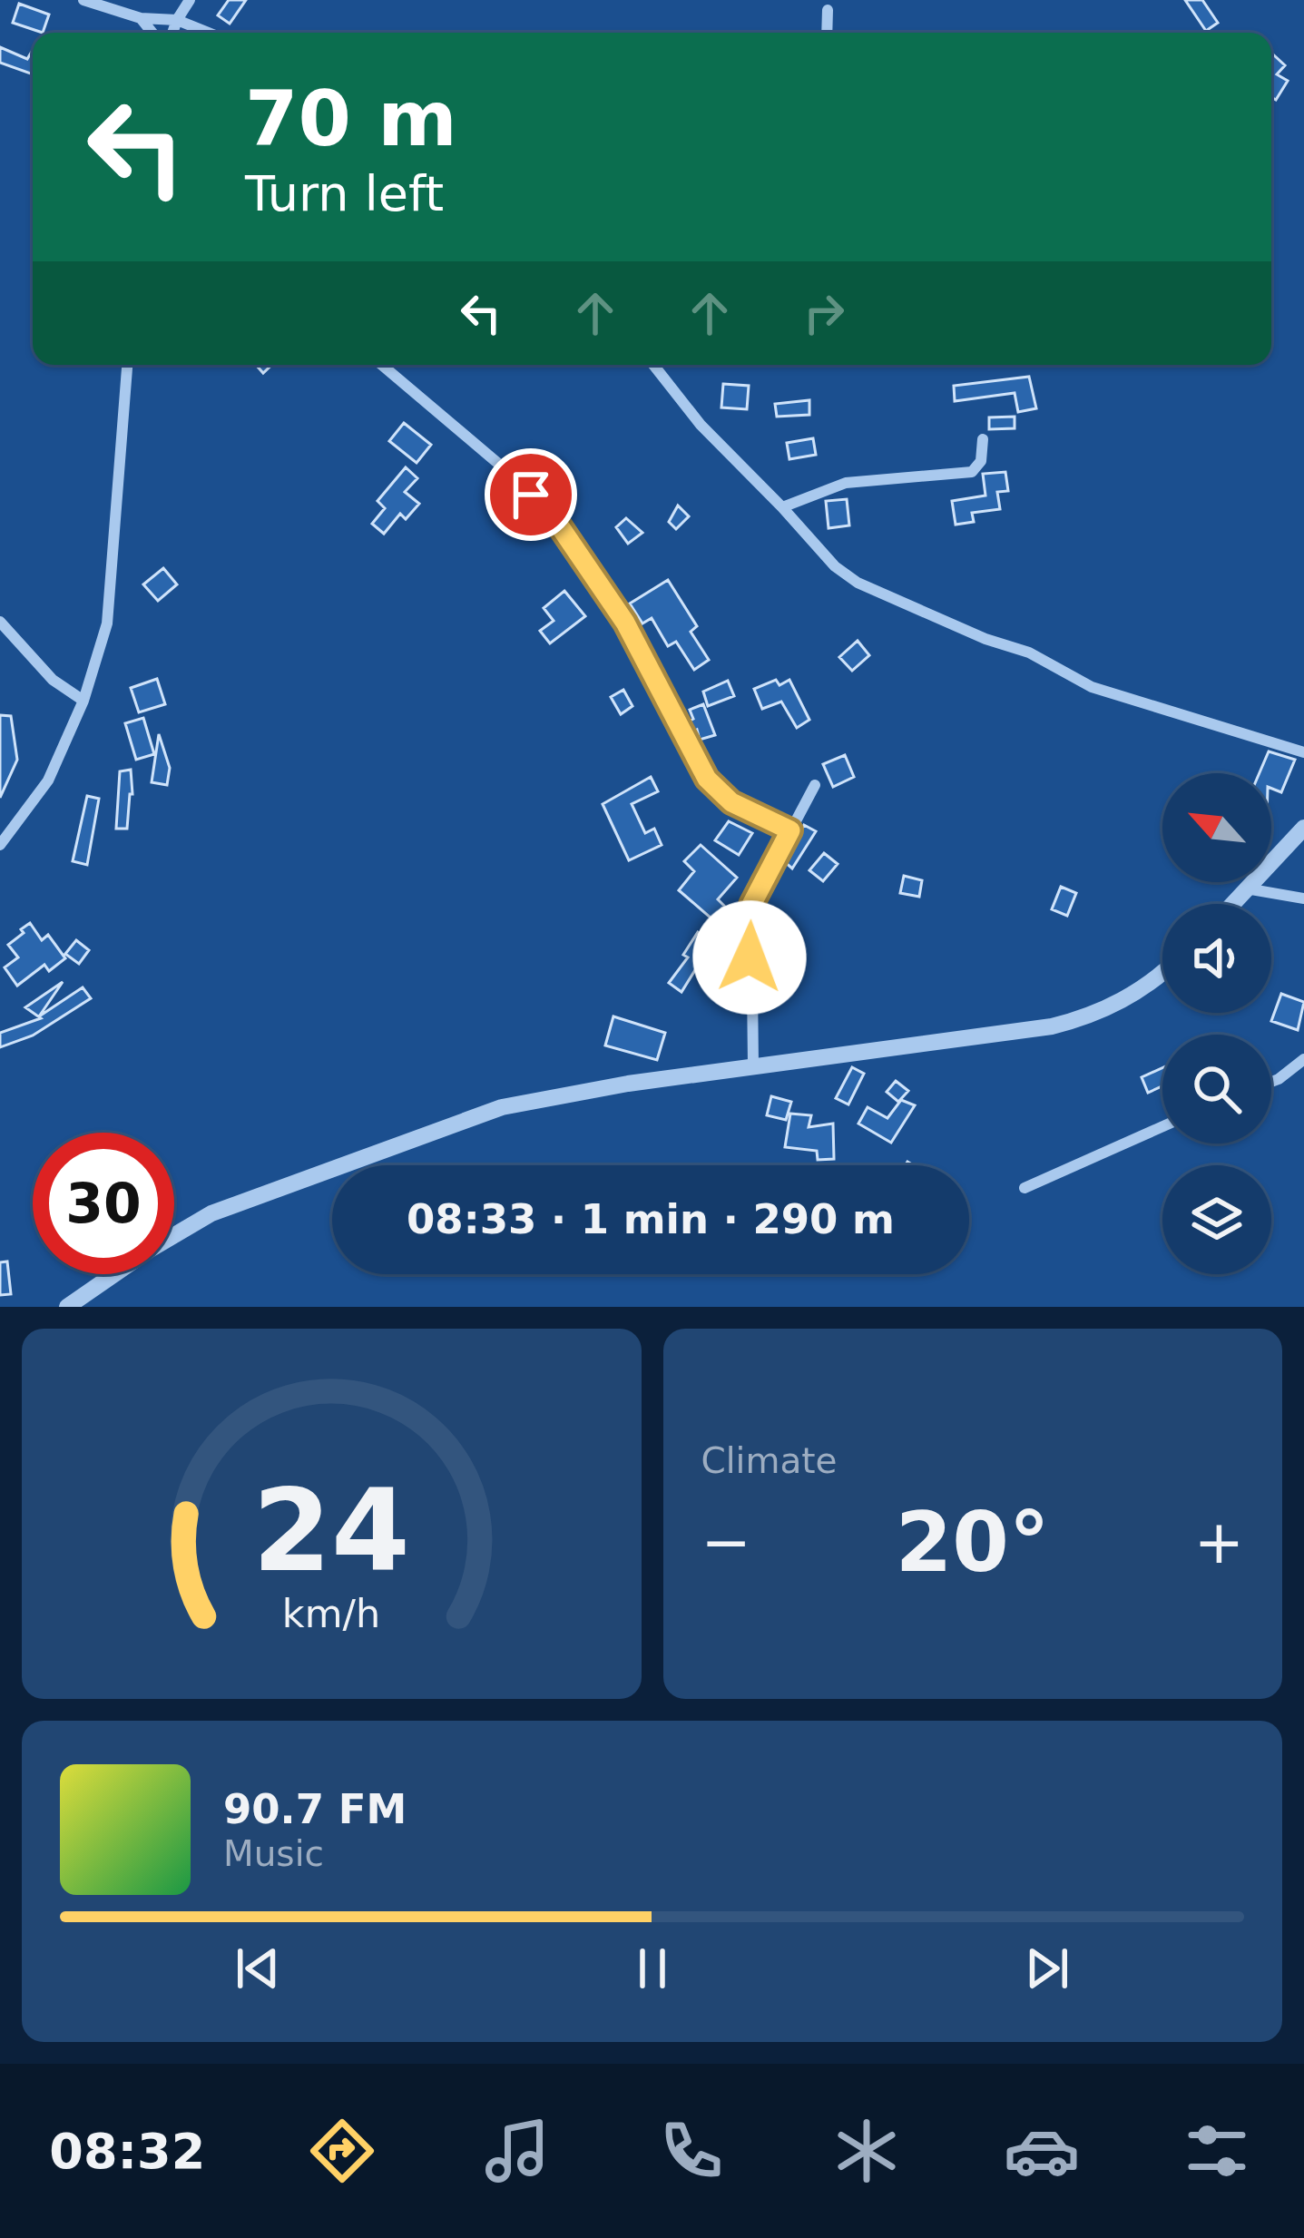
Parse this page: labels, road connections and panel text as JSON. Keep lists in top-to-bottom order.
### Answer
{
  "north": "top left",
  "page": {
    "turn": ["70 m", "Turn left"],
    "limit": "30",
    "trip": "08:33 · 1 min · 290 m",
    "tile": "Climate",
    "heat": ["−", "20°", "+"],
    "song": ["90.7 FM", "Music"],
    "tabs": "08:32",
    "gauge": ["24", "km/h"]
  }
}
